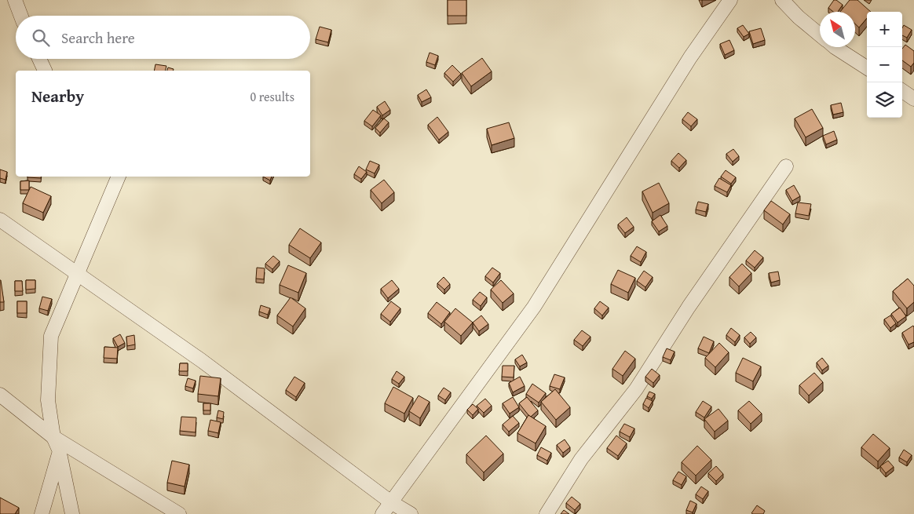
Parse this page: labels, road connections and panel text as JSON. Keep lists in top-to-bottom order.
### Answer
{
  "north": "top left",
  "page": {
    "map_buttons": ["+", "−"],
    "search": "Search here",
    "heading": ["Nearby", "0 results"]
  }
}
